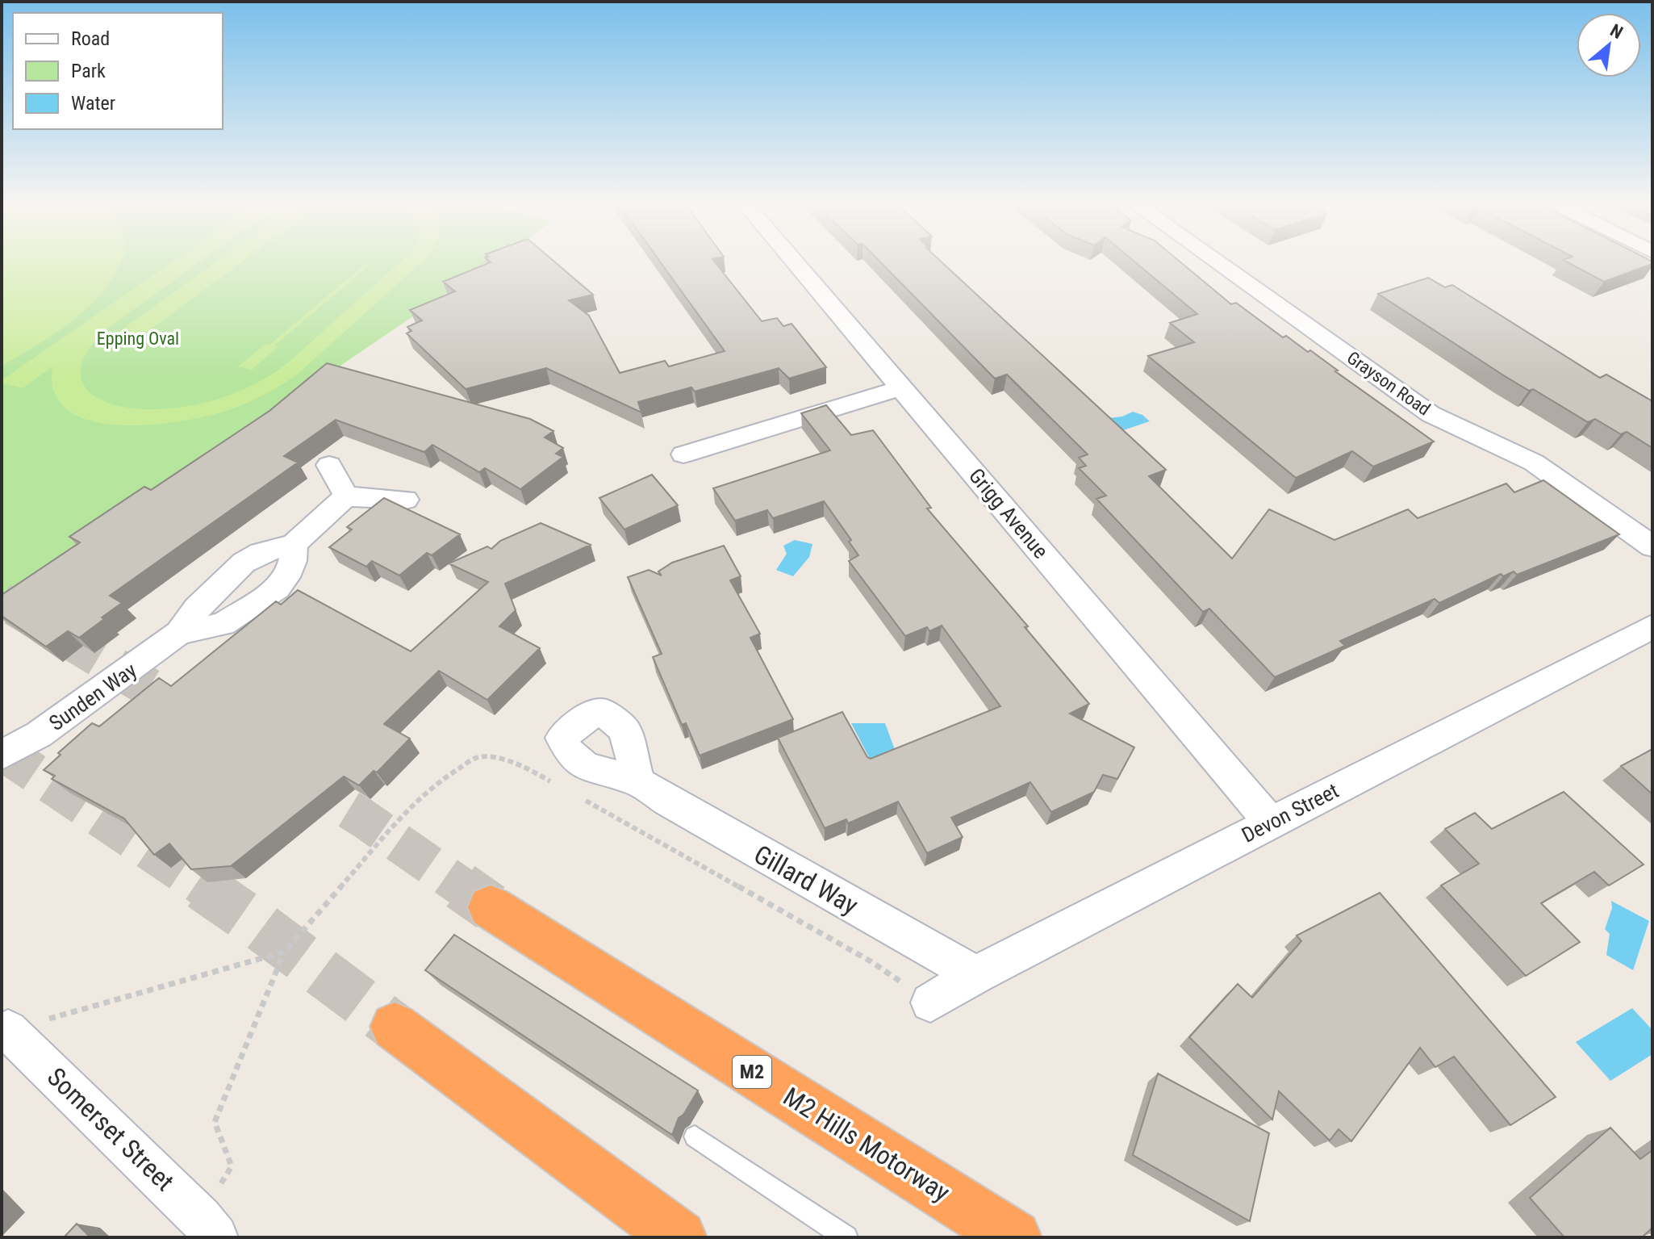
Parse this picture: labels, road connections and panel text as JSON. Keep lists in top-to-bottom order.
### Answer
{
  "streets": {
    "highway": ["M2", "M2 Hills Motorway"],
    "street": [
      "Grayson Road",
      "Grigg Avenue",
      "Sunden Way",
      "Devon Street",
      "Gillard Way",
      "Somerset Street"
    ]
  },
  "crossings": [
    ["Grigg Avenue", "Devon Street"],
    ["Devon Street", "Gillard Way"]
  ],
  "parks": ["Epping Oval"],
  "legend": ["Road", "Park", "Water"],
  "north": "top right"
}
